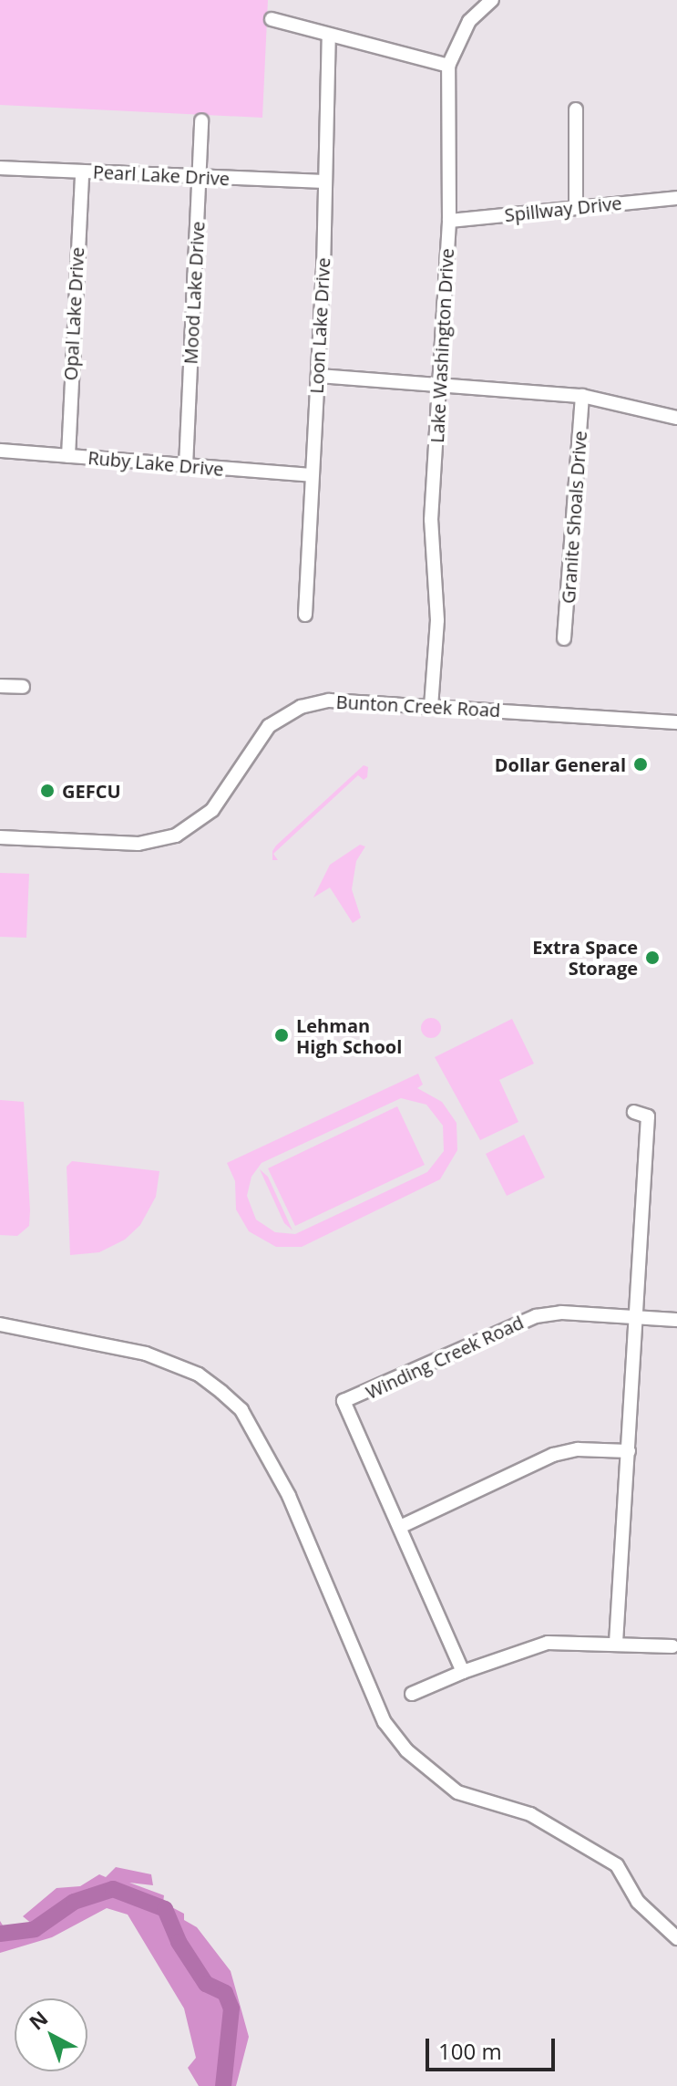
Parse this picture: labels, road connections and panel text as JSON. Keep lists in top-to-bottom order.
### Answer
{
  "streets": {
    "street": [
      "Pearl Lake Drive",
      "Spillway Drive",
      "Mood Lake Drive",
      "Opal Lake Drive",
      "Loon Lake Drive",
      "Lake Washington Drive",
      "Ruby Lake Drive",
      "Granite Shoals Drive",
      "Bunton Creek Road",
      "Winding Creek Road"
    ]
  },
  "crossings": [
    ["Pearl Lake Drive", "Mood Lake Drive"],
    ["Pearl Lake Drive", "Opal Lake Drive"],
    ["Pearl Lake Drive", "Loon Lake Drive"],
    ["Spillway Drive", "Lake Washington Drive"],
    ["Mood Lake Drive", "Ruby Lake Drive"],
    ["Opal Lake Drive", "Ruby Lake Drive"],
    ["Loon Lake Drive", "Ruby Lake Drive"],
    ["Lake Washington Drive", "Bunton Creek Road"]
  ],
  "places": [
    "Dollar General",
    "GEFCU",
    "Extra Space Storage",
    "Lehman High School"
  ],
  "scale_bar": "100 m",
  "north": "top left"
}
